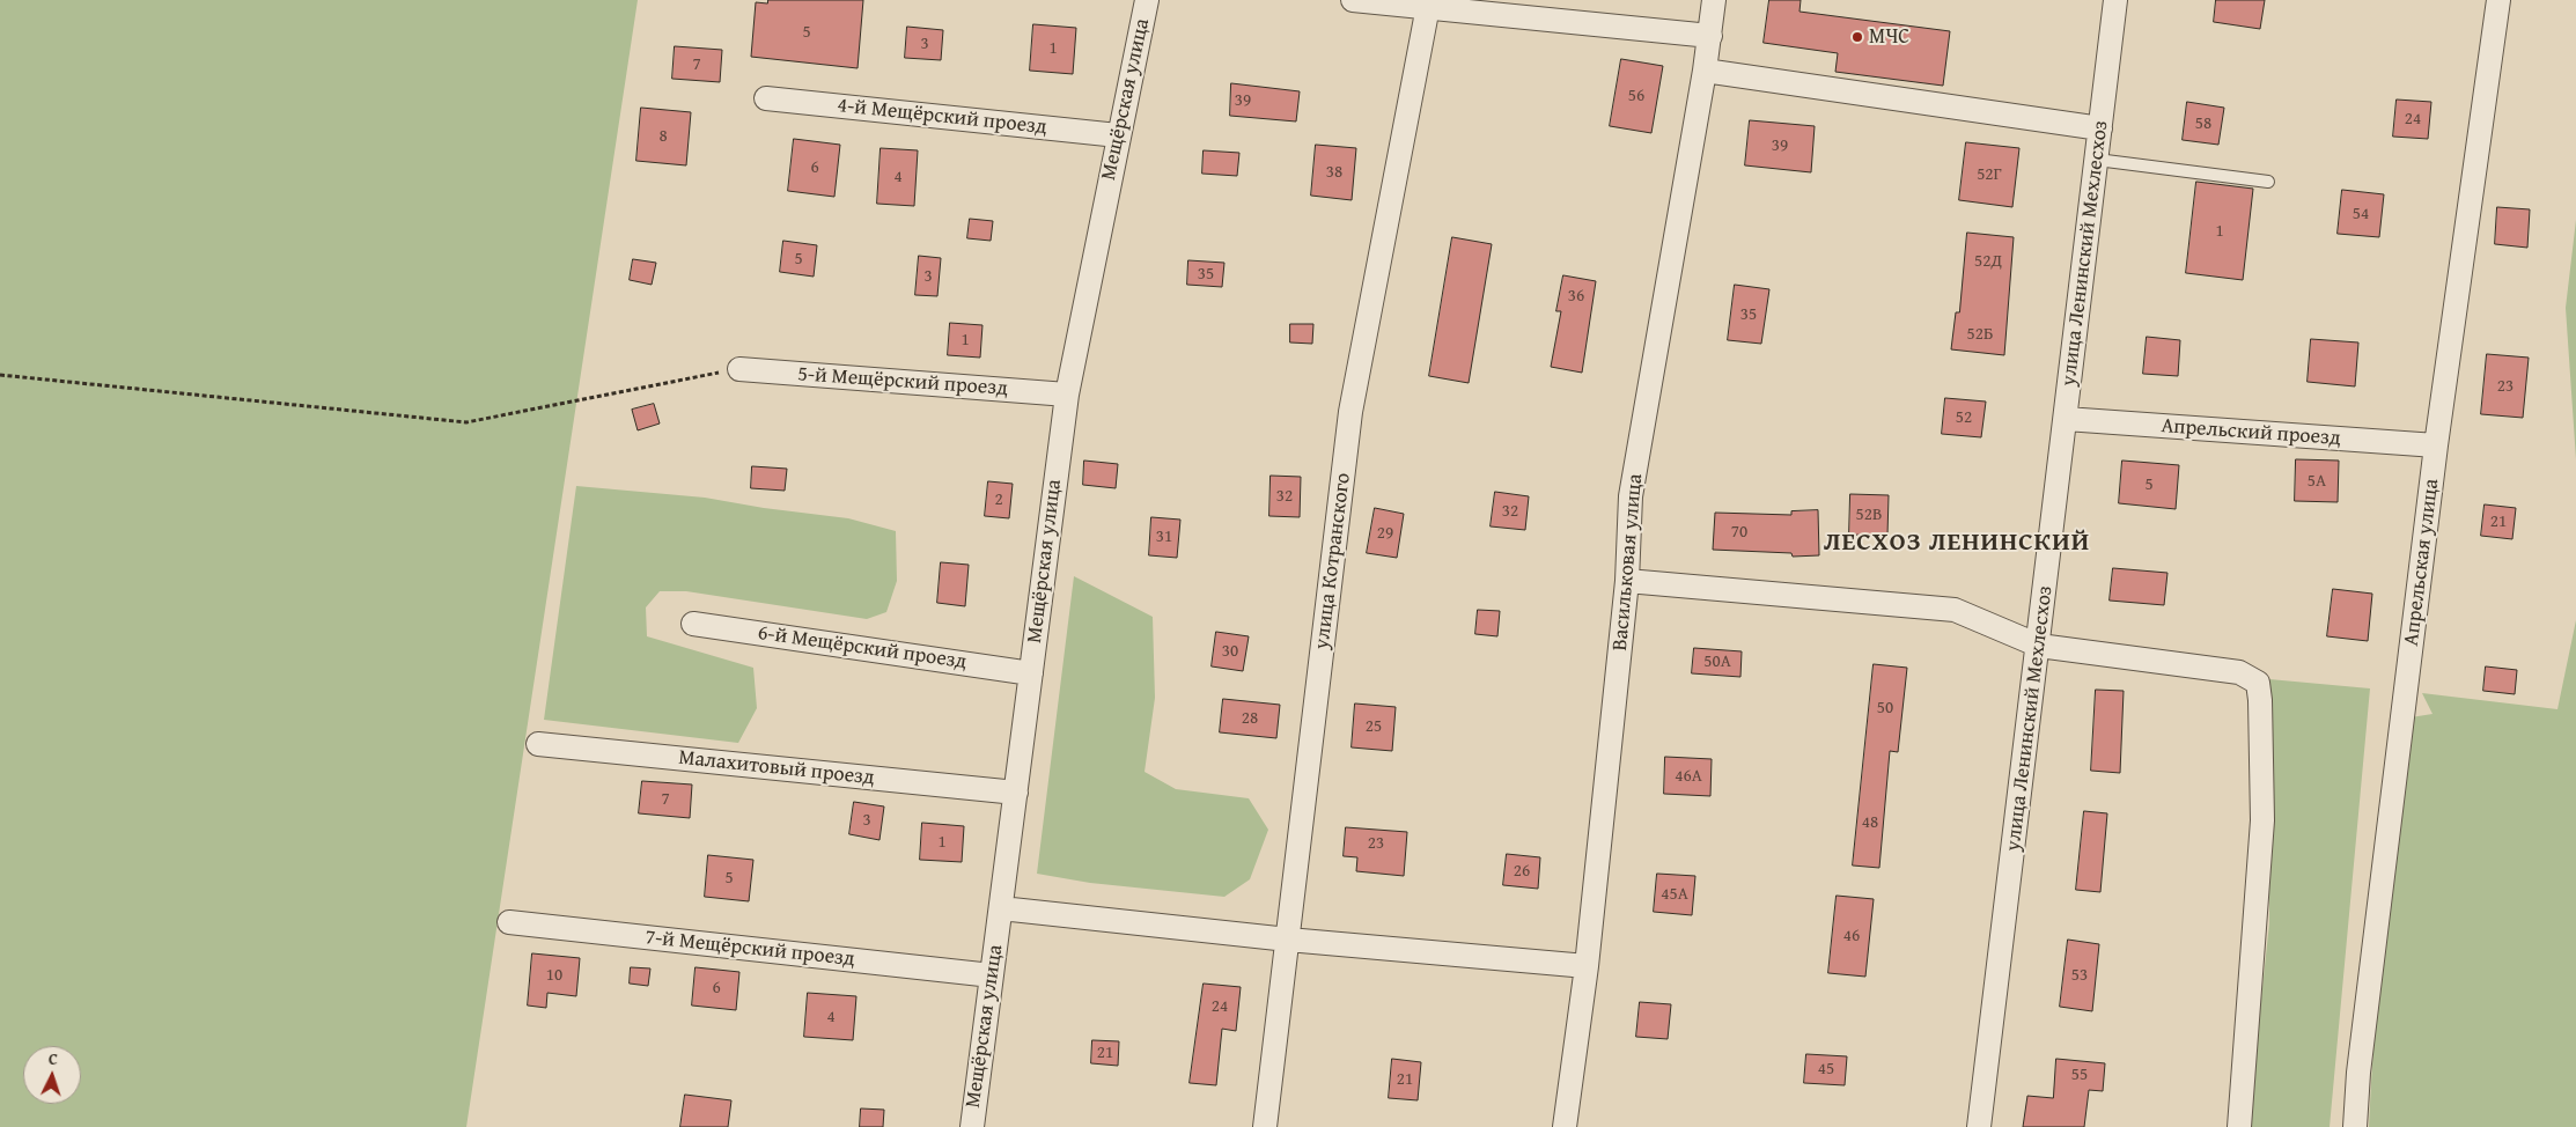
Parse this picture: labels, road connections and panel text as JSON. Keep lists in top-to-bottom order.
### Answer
{
  "streets": {
    "street": [
      "Мещёрская улица",
      "4-й Мещёрский проезд",
      "улица Ленинский Мехлесхоз",
      "5-й Мещёрский проезд",
      "Апрельский проезд",
      "улица Котранского",
      "Васильковая улица",
      "Апрельская улица",
      "6-й Мещёрский проезд",
      "Малахитовый проезд",
      "7-й Мещёрский проезд"
    ]
  },
  "crossings": [
    ["Мещёрская улица", "4-й Мещёрский проезд"],
    ["Мещёрская улица", "5-й Мещёрский проезд"],
    ["Мещёрская улица", "6-й Мещёрский проезд"],
    ["Мещёрская улица", "Малахитовый проезд"],
    ["Мещёрская улица", "7-й Мещёрский проезд"],
    ["улица Ленинский Мехлесхоз", "Апрельский проезд"],
    ["Апрельский проезд", "Апрельская улица"]
  ],
  "districts": ["ЛЕСХОЗ ЛЕНИНСКИЙ"],
  "places": ["МЧС"],
  "house_numbers": [
    "5",
    "3",
    "1",
    "7",
    "56",
    "39",
    "24",
    "58",
    "8",
    "39",
    "6",
    "38",
    "52Г",
    "4",
    "54",
    "1",
    "5",
    "52Д",
    "35",
    "3",
    "36",
    "35",
    "52Б",
    "1",
    "23",
    "52",
    "5А",
    "5",
    "32",
    "2",
    "32",
    "52В",
    "21",
    "70",
    "29",
    "31",
    "30",
    "50А",
    "50",
    "28",
    "25",
    "46А",
    "7",
    "3",
    "48",
    "1",
    "23",
    "26",
    "5",
    "45А",
    "46",
    "10",
    "53",
    "6",
    "24",
    "4",
    "21",
    "45",
    "55",
    "21"
  ],
  "north": "top"
}
